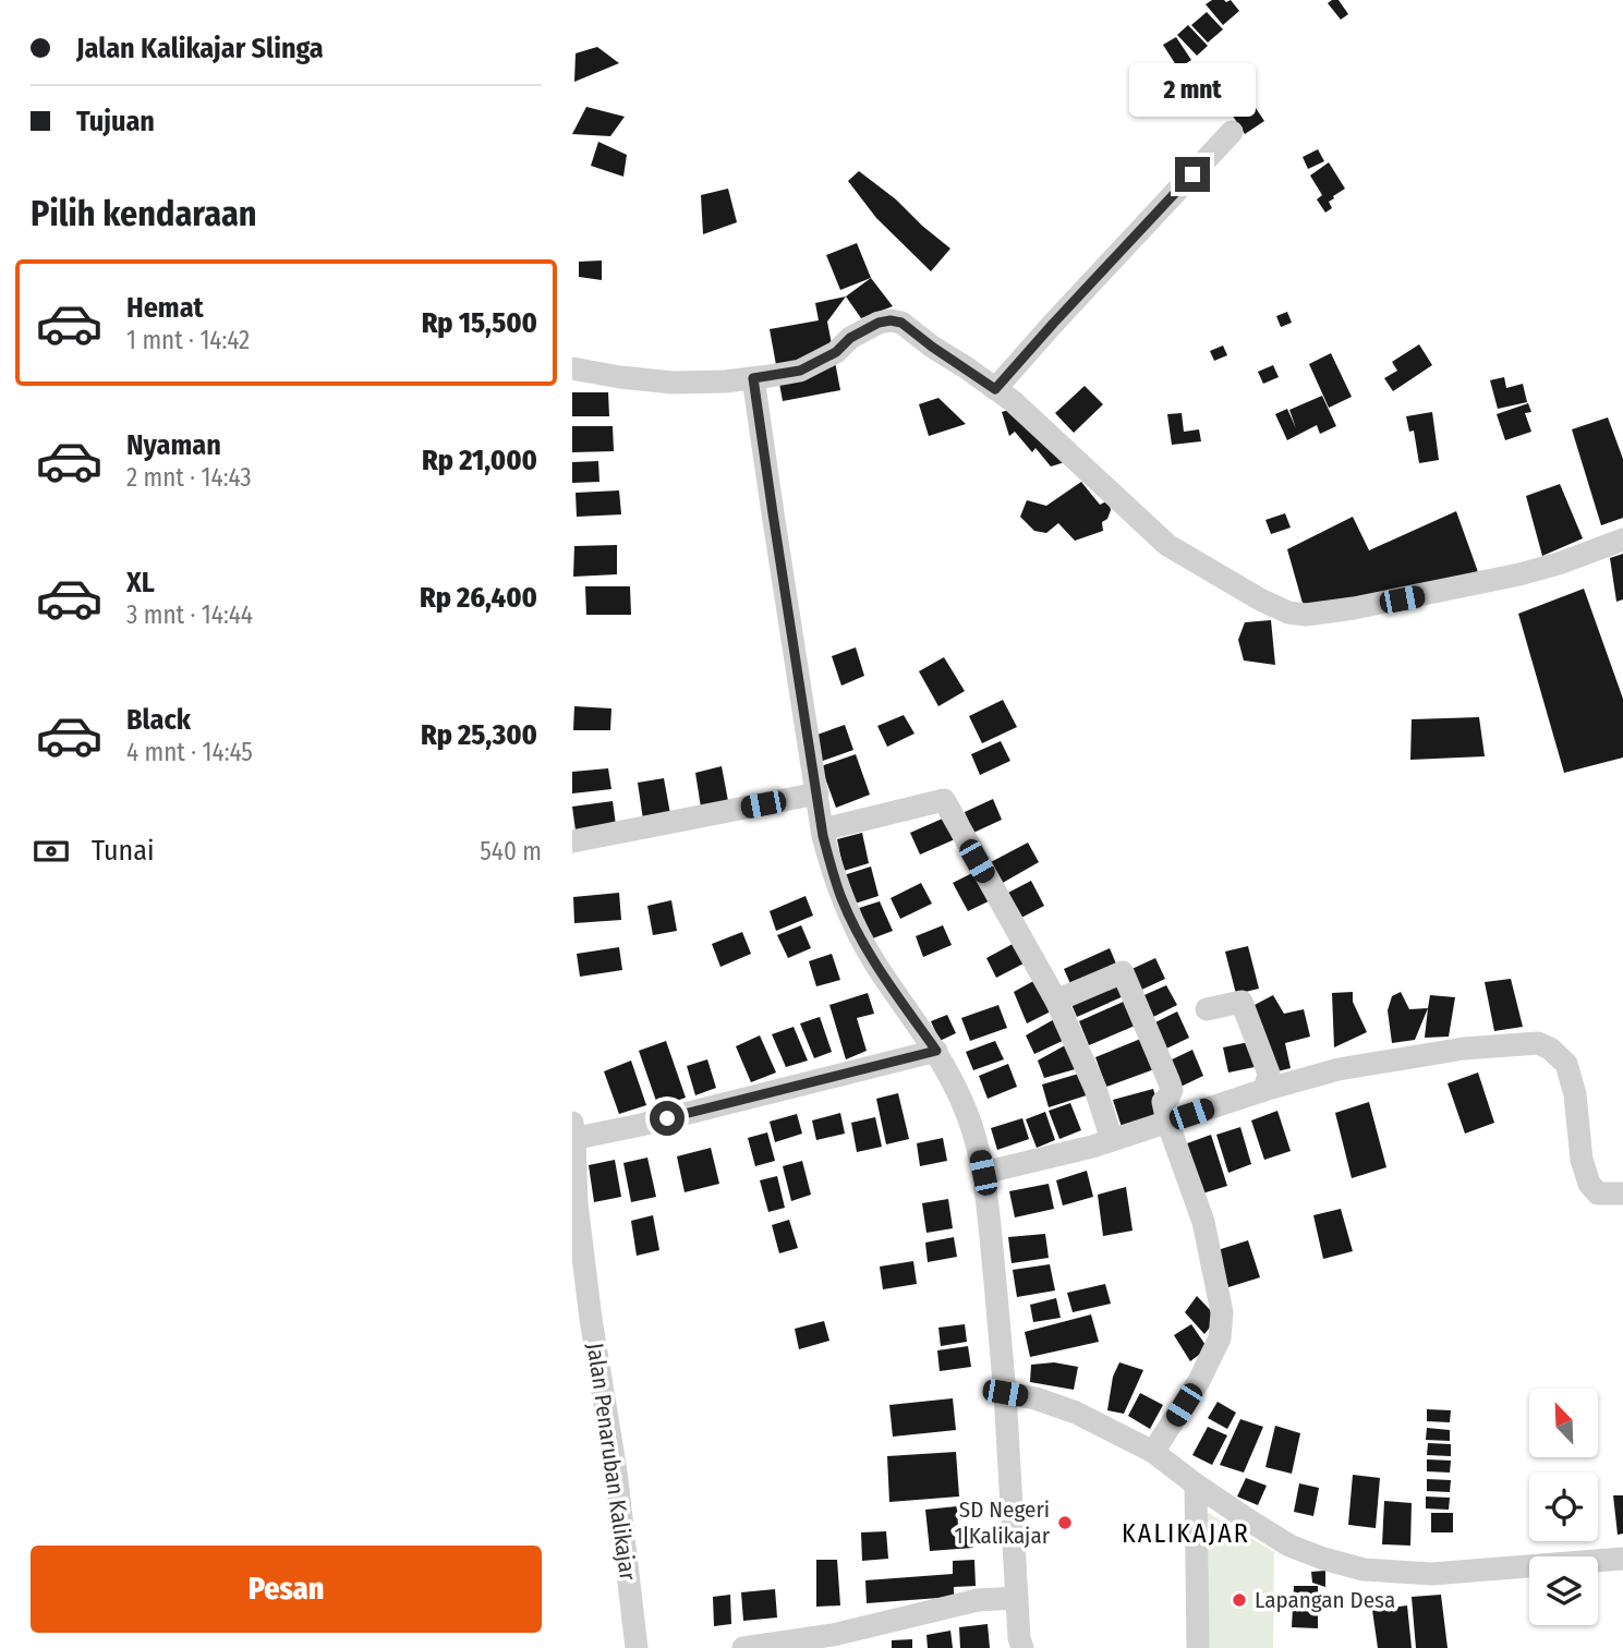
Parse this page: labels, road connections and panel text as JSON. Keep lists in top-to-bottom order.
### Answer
{
  "streets": {
    "street": ["Jalan Penaruban Kalikajar"]
  },
  "districts": ["KALIKAJAR"],
  "places": ["SD Negeri 1 Kalikajar", "Lapangan Desa"],
  "north": "top left",
  "page": {
    "banner": ["Jalan Kalikajar Slinga", "Tujuan"],
    "bubble": "2 mnt",
    "heading": "Pilih kendaraan",
    "list": [
      {
        "name": "Hemat",
        "note": "1 mnt · 14:42",
        "value": "Rp 15,500"
      },
      {
        "name": "Nyaman",
        "note": "2 mnt · 14:43",
        "value": "Rp 21,000"
      },
      {
        "name": "XL",
        "note": "3 mnt · 14:44",
        "value": "Rp 26,400"
      },
      {
        "name": "Black",
        "note": "4 mnt · 14:45",
        "value": "Rp 25,300"
      }
    ],
    "pay": ["Tunai", "540 m"],
    "buttons": "Pesan"
  }
}
